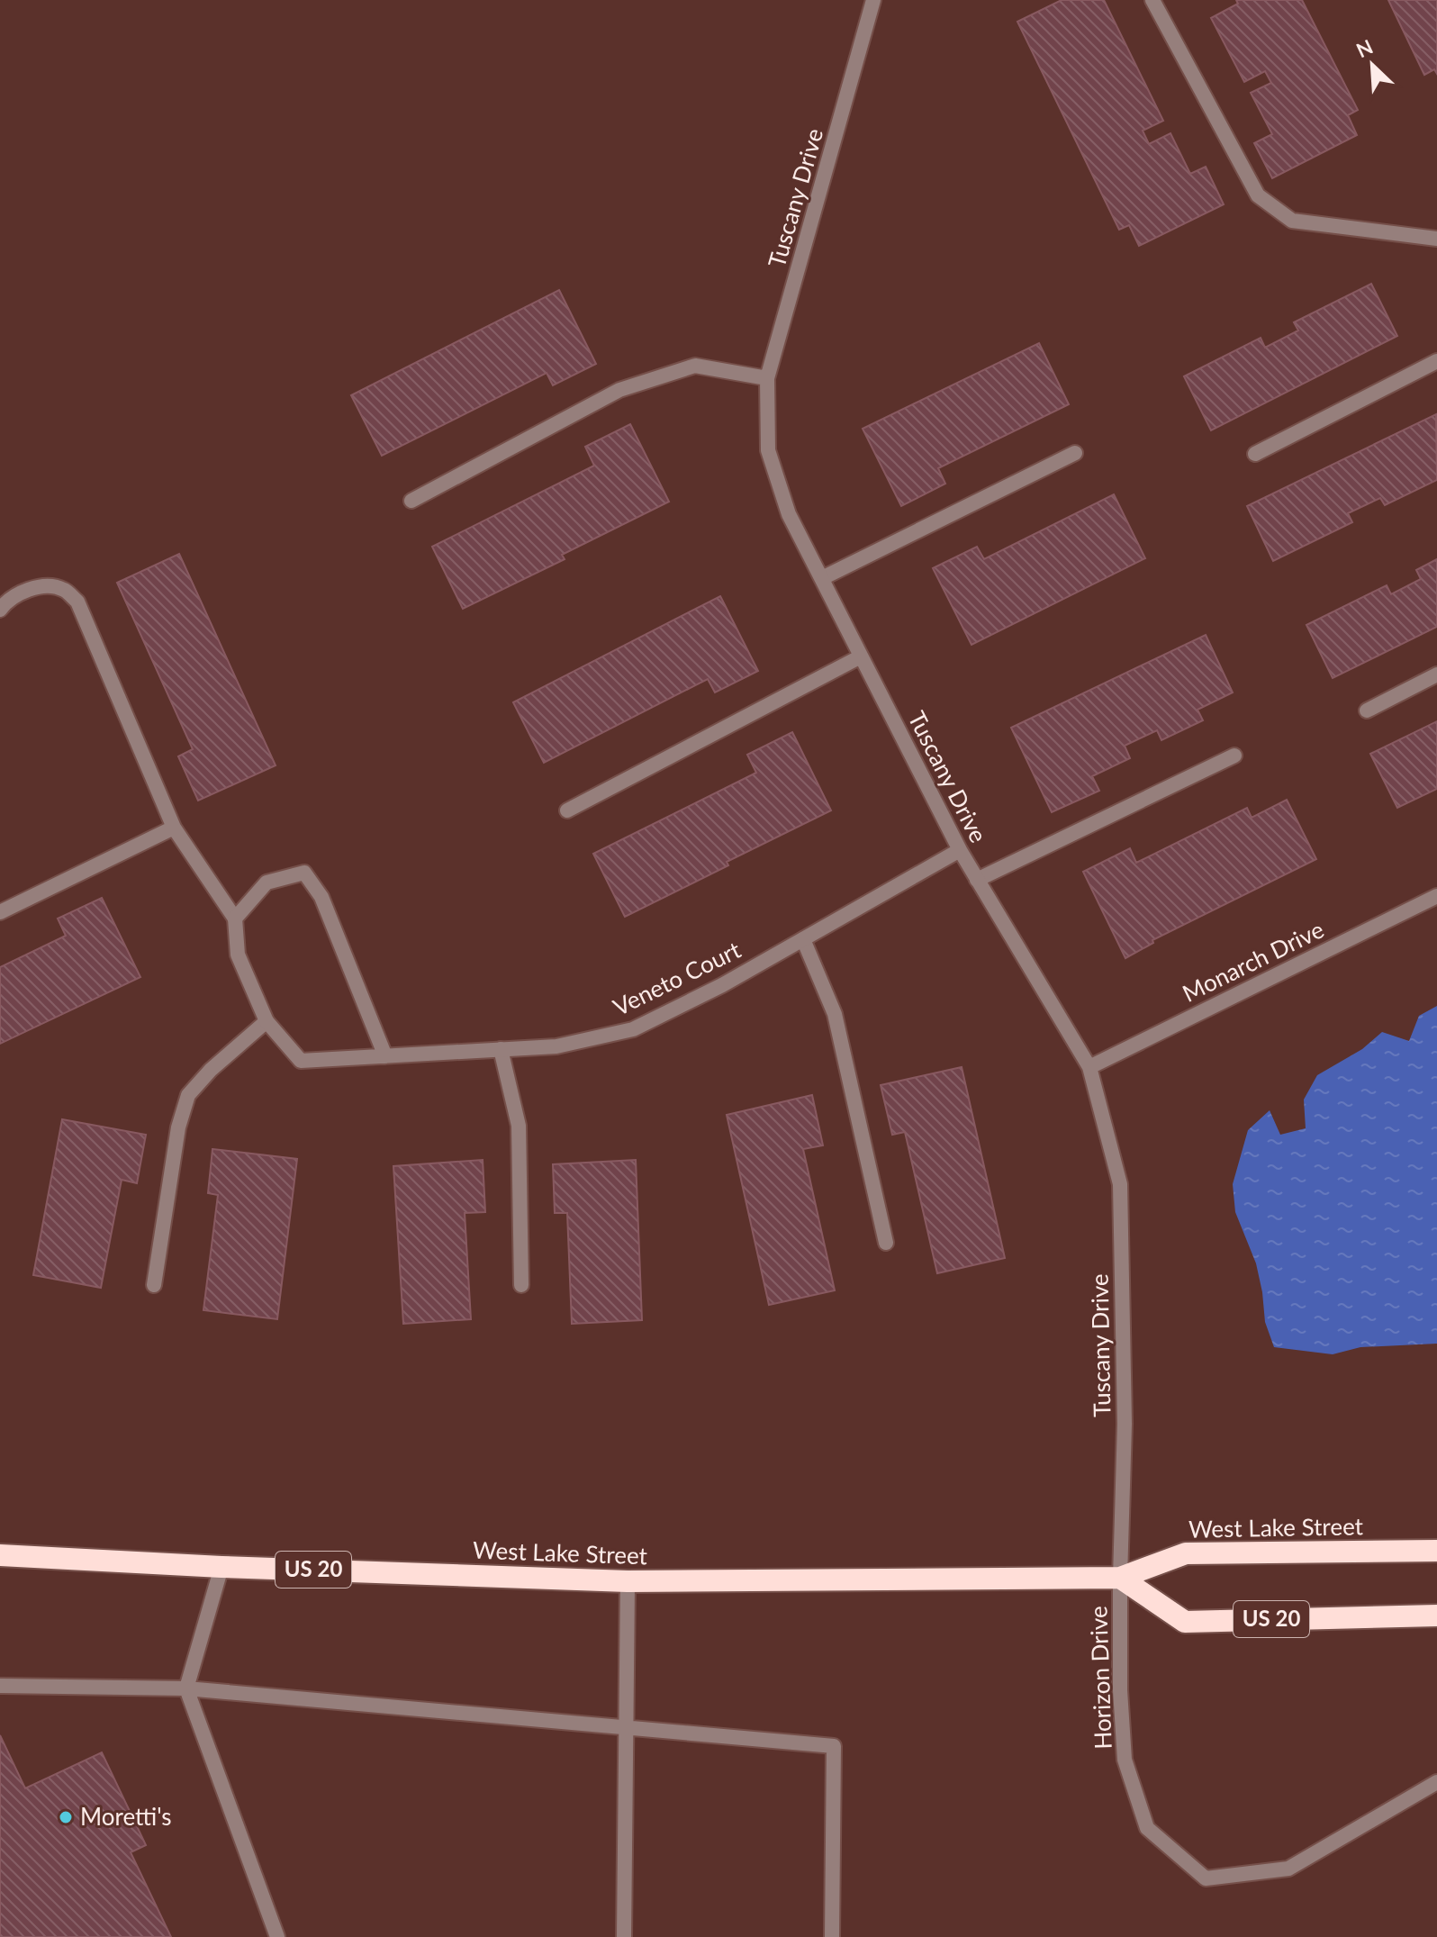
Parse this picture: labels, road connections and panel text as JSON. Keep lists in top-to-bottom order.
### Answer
{
  "streets": {
    "highway": ["West Lake Street", "US 20"],
    "street": [
      "Tuscany Drive",
      "Monarch Drive",
      "Veneto Court",
      "Horizon Drive"
    ]
  },
  "crossings": [
    ["Tuscany Drive", "Monarch Drive"],
    ["Tuscany Drive", "Veneto Court"],
    ["Tuscany Drive", "West Lake Street"],
    ["Tuscany Drive", "US 20"],
    ["Tuscany Drive", "Horizon Drive"],
    ["West Lake Street", "US 20"],
    ["West Lake Street", "Horizon Drive"],
    ["US 20", "Horizon Drive"]
  ],
  "places": ["Moretti's"],
  "north": "top left"
}
